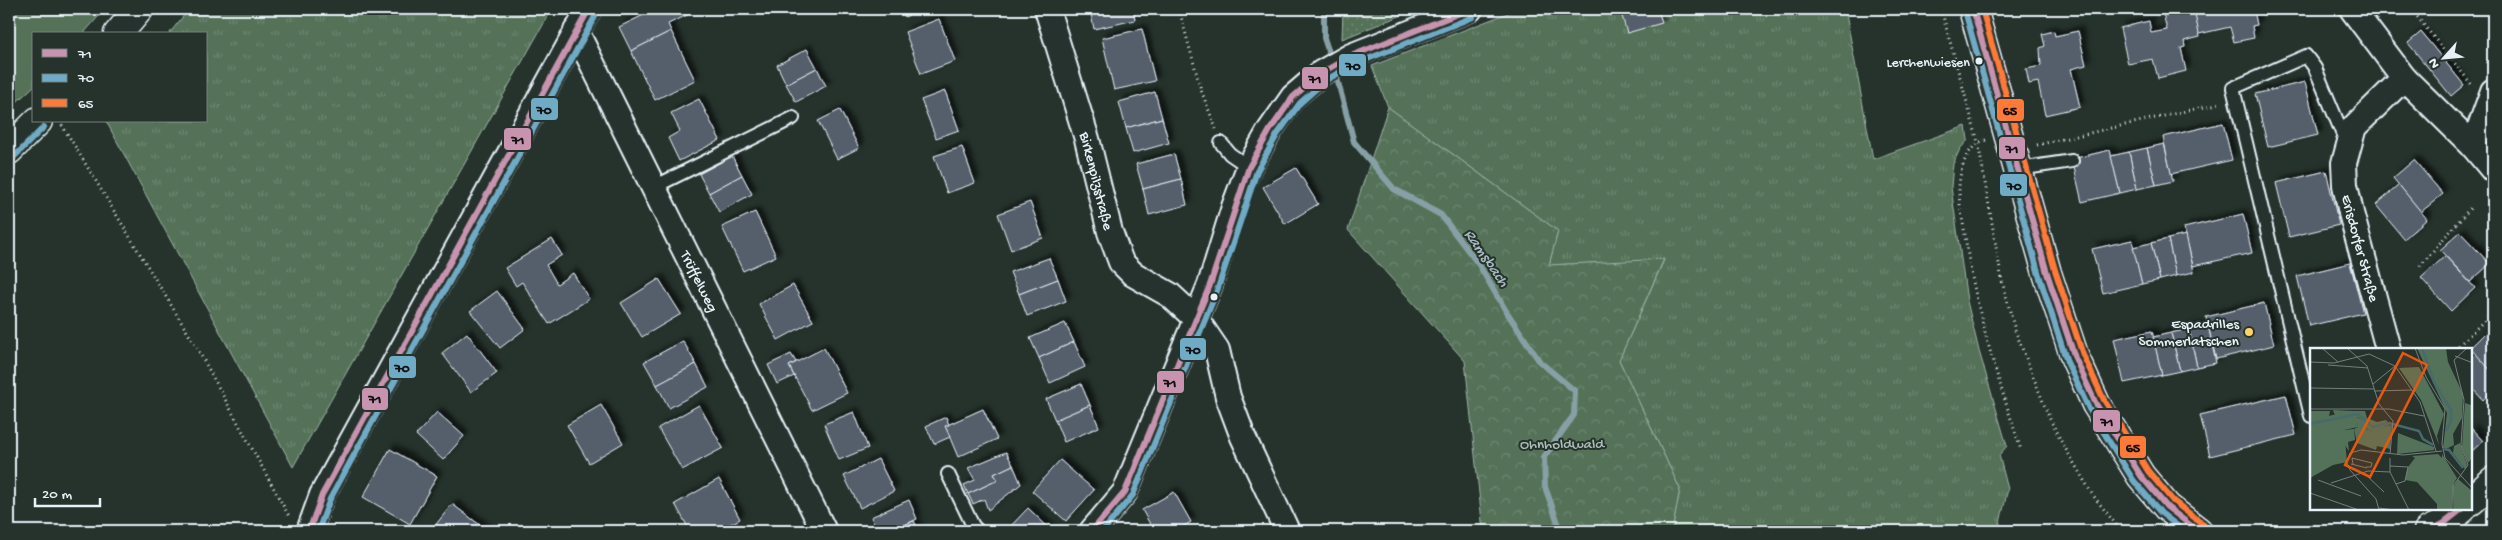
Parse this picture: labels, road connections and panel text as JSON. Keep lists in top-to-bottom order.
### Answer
{
  "streets": {
    "street": ["Birkenpilzstraße", "Erisdorfer Straße", "Trüffelweg"]
  },
  "water": ["Ramsbach"],
  "parks": ["Ohnholdwald"],
  "places": ["Lerchenwiesen", "Espadrilles Sommerlatschen"],
  "lines": ["transit line 71", "transit line 65", "transit line 70"],
  "legend": ["71", "70", "65"],
  "scale_bar": "20 m",
  "north": "bottom left"
}
